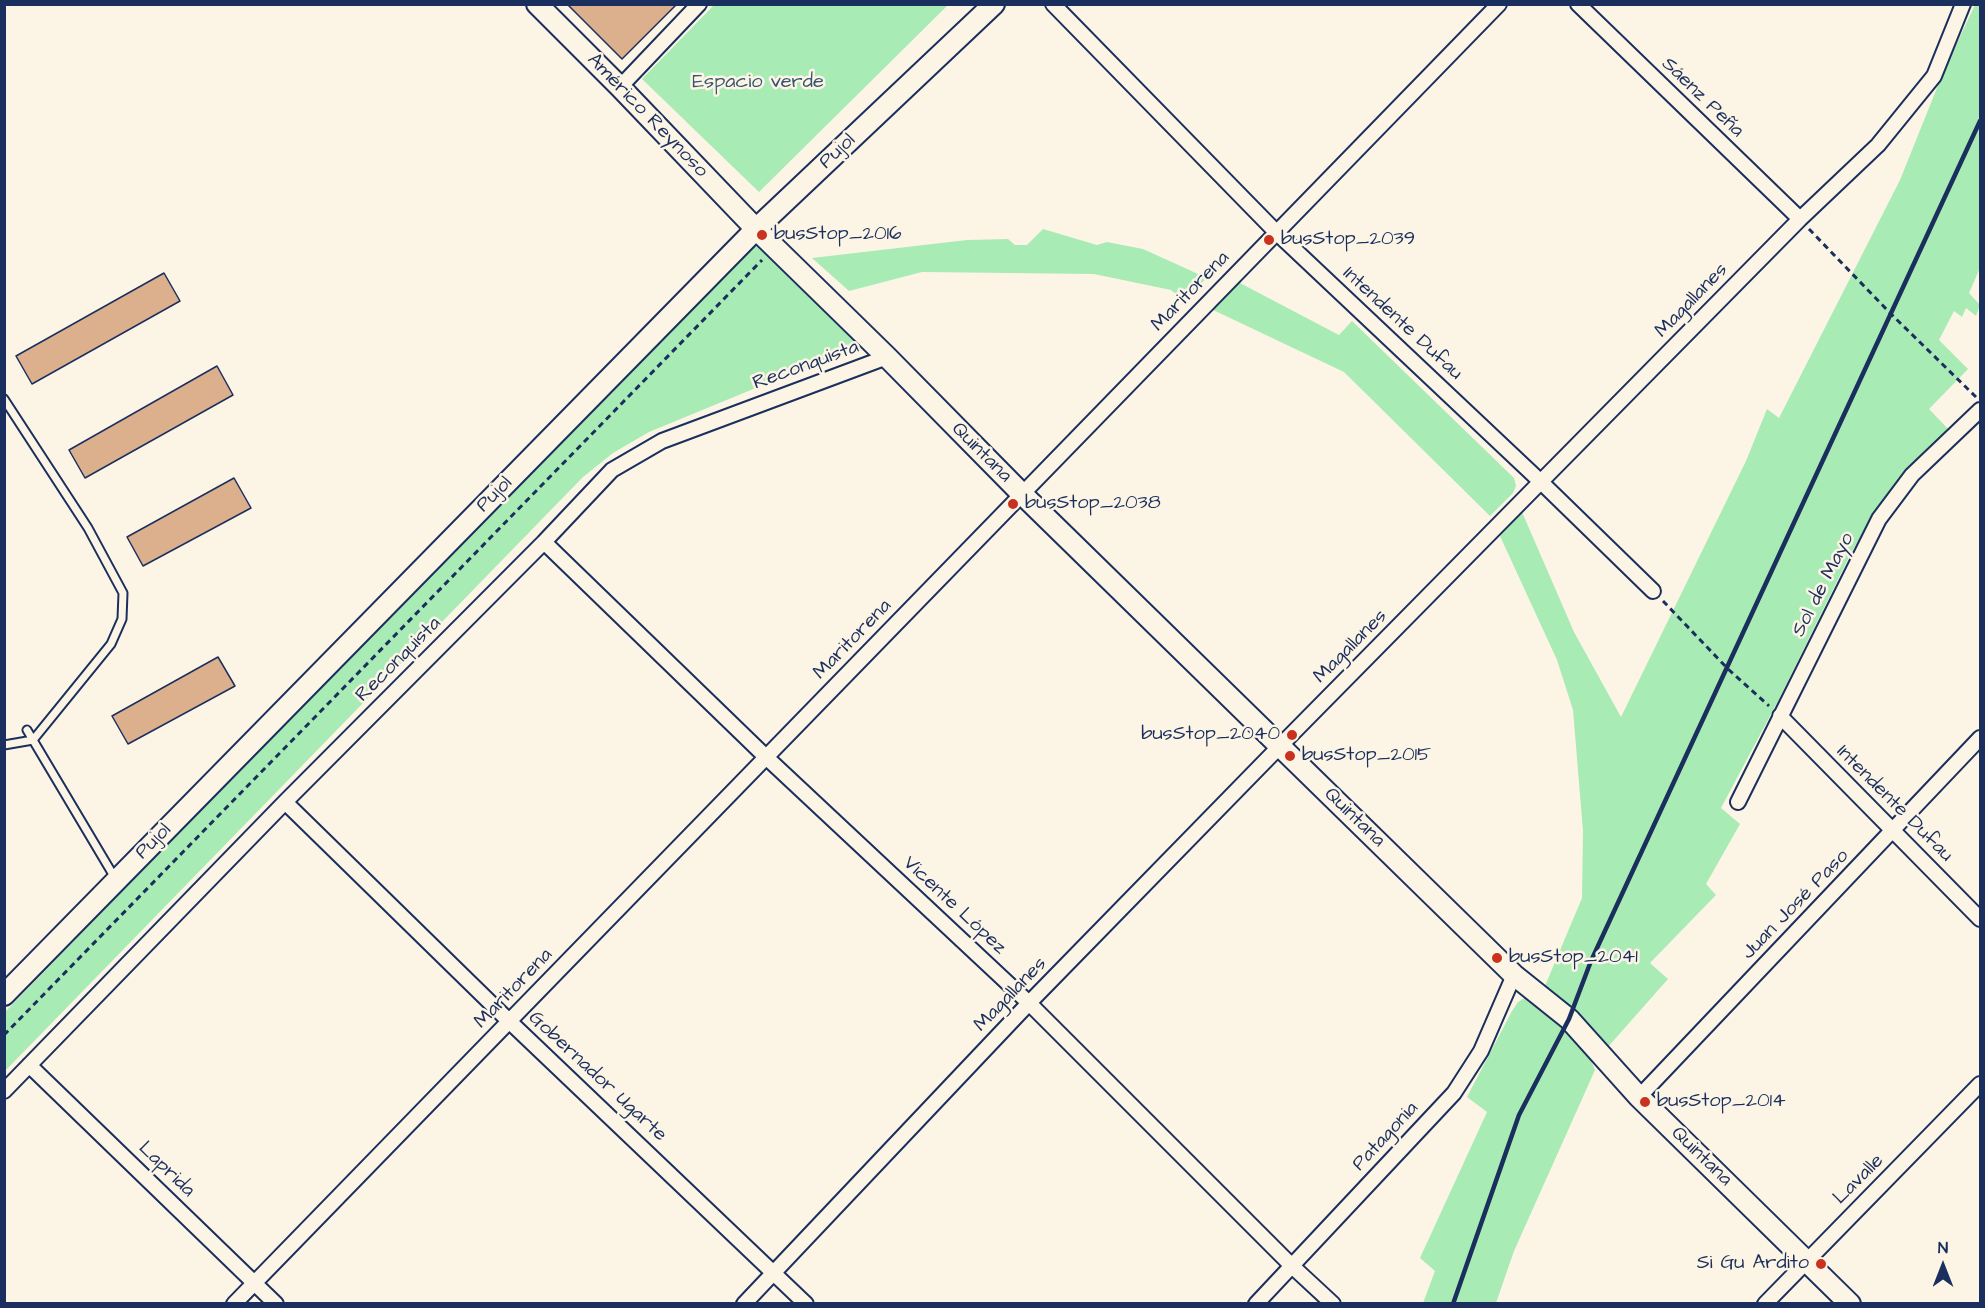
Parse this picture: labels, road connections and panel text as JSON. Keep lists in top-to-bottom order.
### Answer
{
  "streets": {
    "street": [
      "Sáenz Peña",
      "Américo Reynoso",
      "Pujol",
      "Maritorena",
      "Magallanes",
      "Intendente Dufau",
      "Reconquista",
      "Quintana",
      "Sol de Mayo",
      "Juan José Paso",
      "Vicente López",
      "Gobernador Ugarte",
      "Patagonia",
      "Laprida",
      "Lavalle"
    ]
  },
  "crossings": [
    ["Sáenz Peña", "Magallanes"],
    ["Américo Reynoso", "Pujol"],
    ["Américo Reynoso", "Quintana"],
    ["Pujol", "Quintana"],
    ["Maritorena", "Intendente Dufau"],
    ["Maritorena", "Quintana"],
    ["Maritorena", "Vicente López"],
    ["Maritorena", "Gobernador Ugarte"],
    ["Maritorena", "Laprida"],
    ["Magallanes", "Intendente Dufau"],
    ["Magallanes", "Quintana"],
    ["Magallanes", "Vicente López"],
    ["Magallanes", "Gobernador Ugarte"],
    ["Intendente Dufau", "Sol de Mayo"],
    ["Intendente Dufau", "Juan José Paso"],
    ["Reconquista", "Quintana"],
    ["Reconquista", "Vicente López"],
    ["Reconquista", "Gobernador Ugarte"],
    ["Reconquista", "Laprida"],
    ["Quintana", "Juan José Paso"],
    ["Quintana", "Patagonia"],
    ["Quintana", "Lavalle"],
    ["Vicente López", "Patagonia"]
  ],
  "parks": ["Espacio verde"],
  "places": [
    "busStop_2016",
    "busStop_2039",
    "busStop_2038",
    "busStop_2040",
    "busStop_2015",
    "busStop_2041",
    "busStop_2014",
    "Si Gu Ardito"
  ],
  "north": "top"
}
